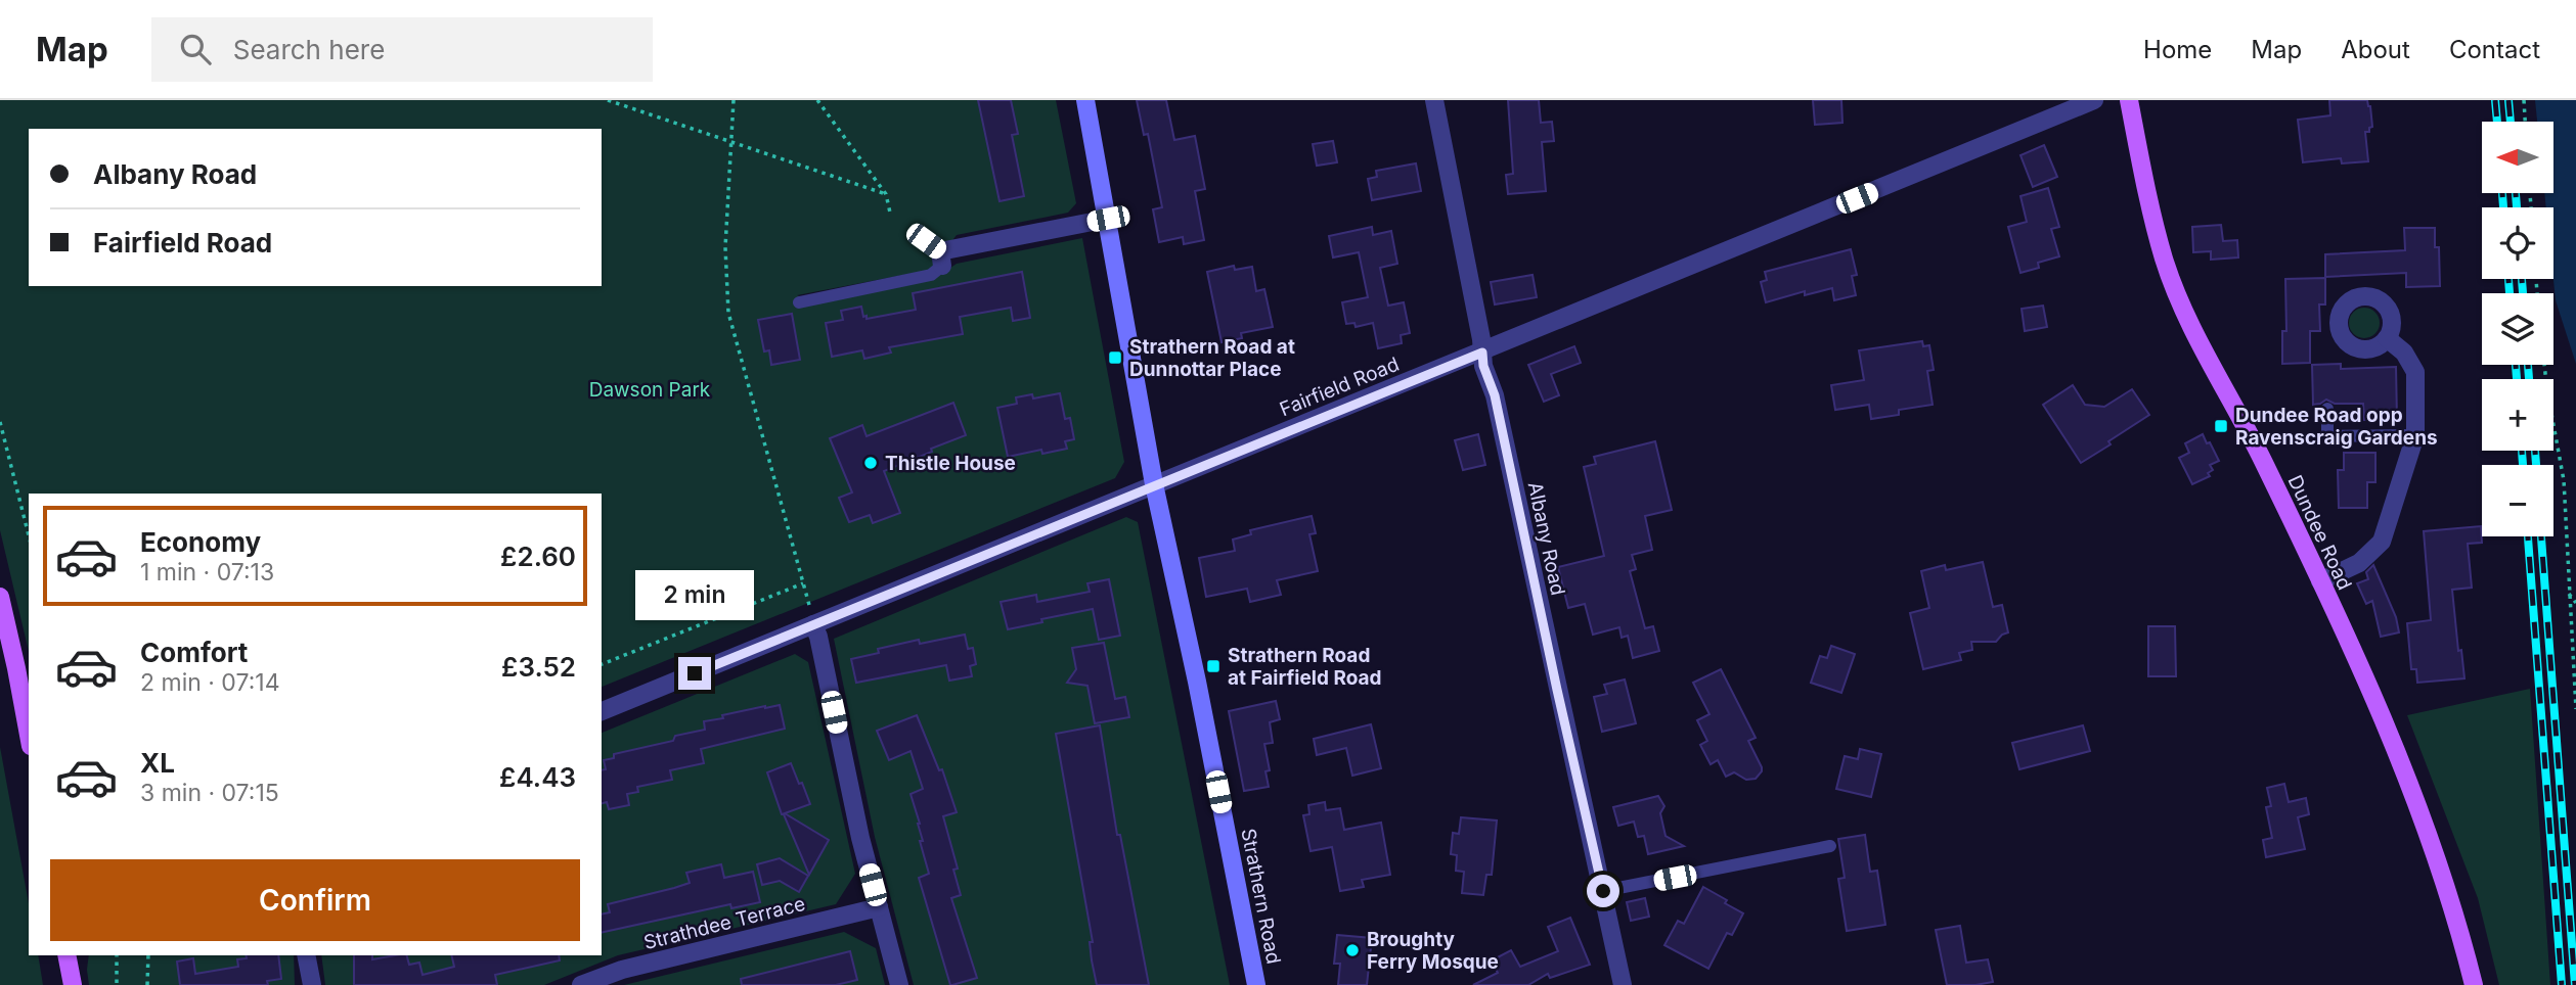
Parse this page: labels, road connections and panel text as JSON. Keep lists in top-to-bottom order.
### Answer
{
  "streets": {
    "main road": ["Dundee Road"],
    "street": [
      "Fairfield Road",
      "Albany Road",
      "Strathern Road",
      "Strathdee Terrace"
    ]
  },
  "crossings": [
    ["Fairfield Road", "Albany Road"],
    ["Fairfield Road", "Strathern Road"]
  ],
  "parks": ["Dawson Park"],
  "places": {
    "transit": ["Strathern Road at Dunnottar Place", "Dundee Road opp Ravenscraig Gardens", "Strathern Road at Fairfield Road"],
    "other": ["Thistle House", "Broughty Ferry Mosque"]
  },
  "north": "left",
  "page": {
    "header": "Map",
    "search": "Search here",
    "nav": [
      "Home",
      "Map",
      "About",
      "Contact"
    ],
    "map_buttons": ["+", "−"],
    "banner": ["Albany Road", "Fairfield Road"],
    "list": [
      {
        "name": "Economy",
        "note": "1 min · 07:13",
        "value": "£2.60"
      },
      {
        "name": "Comfort",
        "note": "2 min · 07:14",
        "value": "£3.52"
      },
      {
        "name": "XL",
        "note": "3 min · 07:15",
        "value": "£4.43"
      }
    ],
    "bubble": "2 min",
    "buttons": "Confirm"
  }
}
